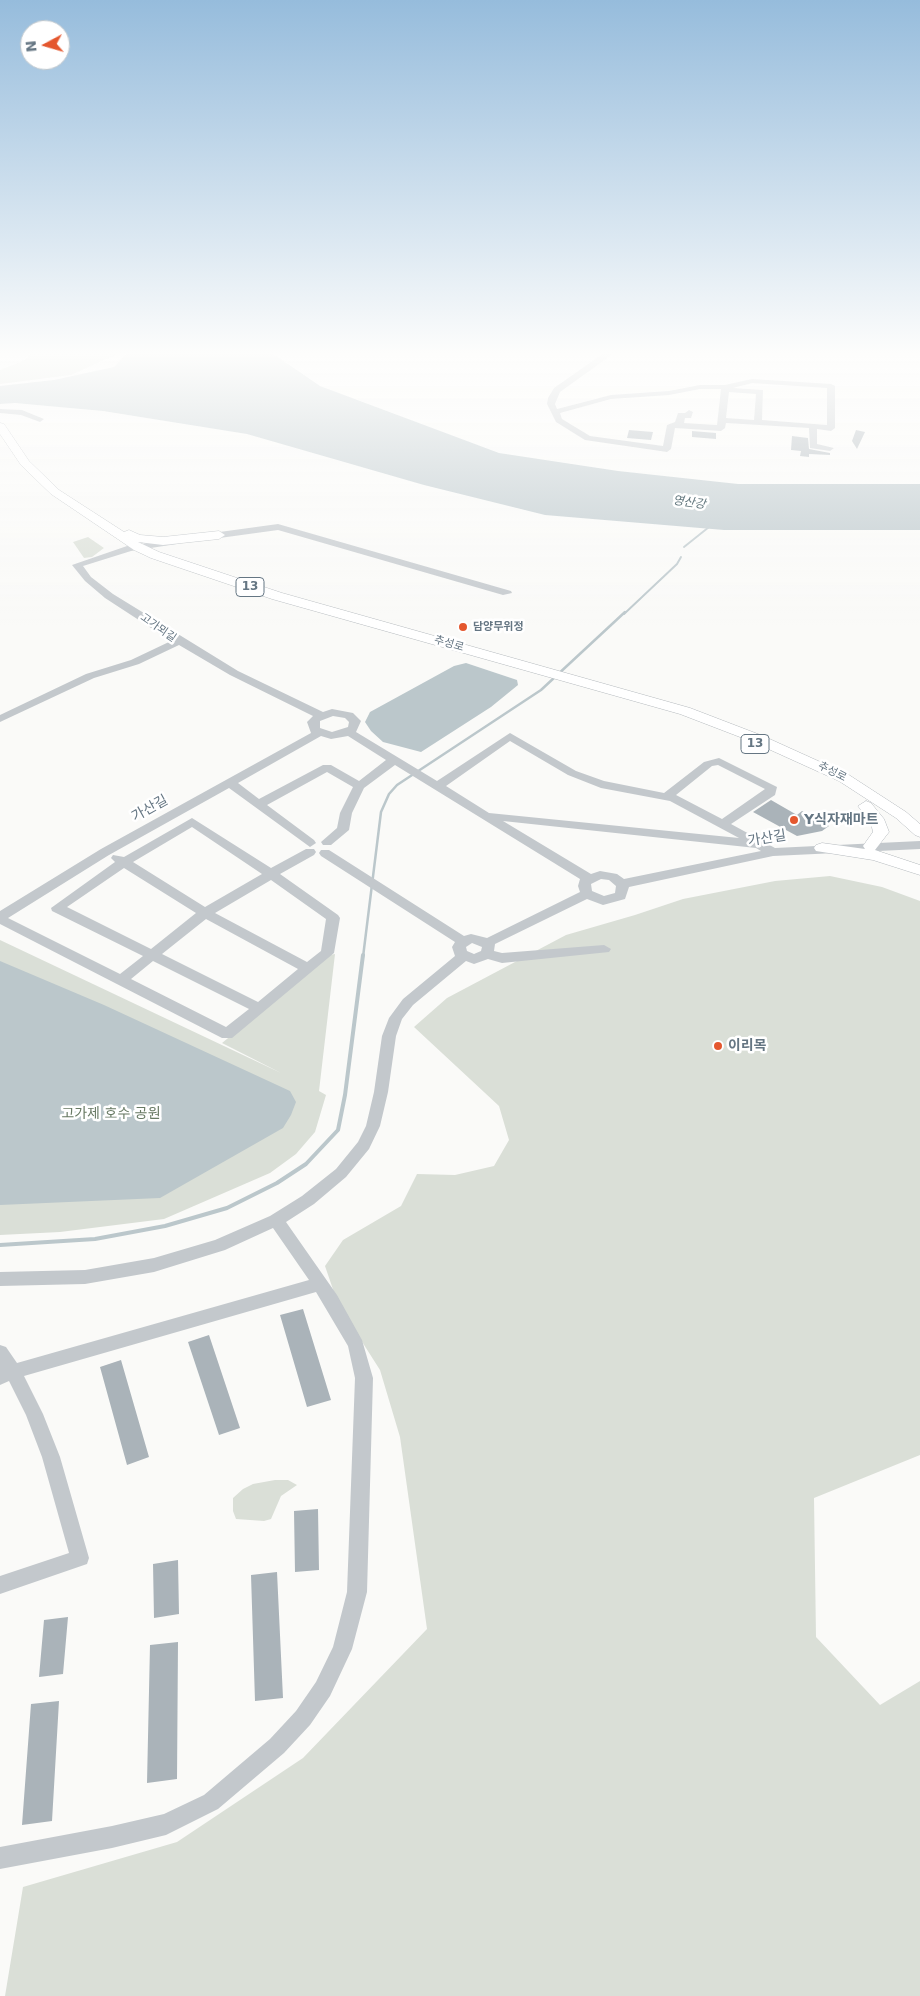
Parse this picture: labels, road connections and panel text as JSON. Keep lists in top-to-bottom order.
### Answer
{
  "streets": {
    "main road": ["13", "추성로"],
    "street": ["고가뫼길", "가산길"]
  },
  "crossings": [
    ["고가뫼길", "추성로"],
    ["추성로", "가산길"]
  ],
  "water": ["영산강"],
  "parks": ["고가제 호수 공원"],
  "places": ["담양무위정", "Y식자재마트", "이리목"],
  "north": "left"
}
